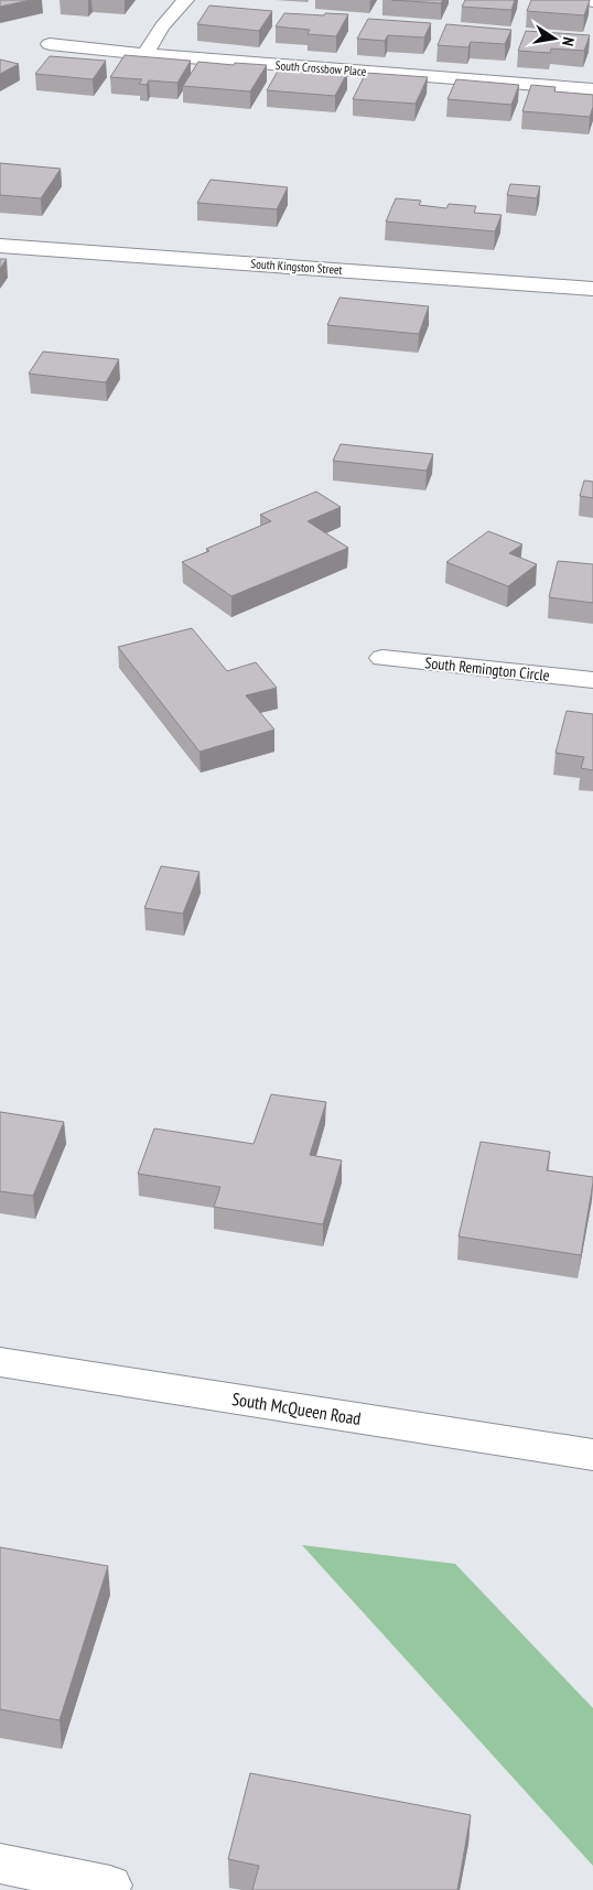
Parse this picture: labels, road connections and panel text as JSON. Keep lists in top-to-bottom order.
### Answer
{
  "streets": {
    "street": [
      "South Crossbow Place",
      "South Kingston Street",
      "South Remington Circle",
      "South McQueen Road"
    ]
  },
  "north": "right"
}
